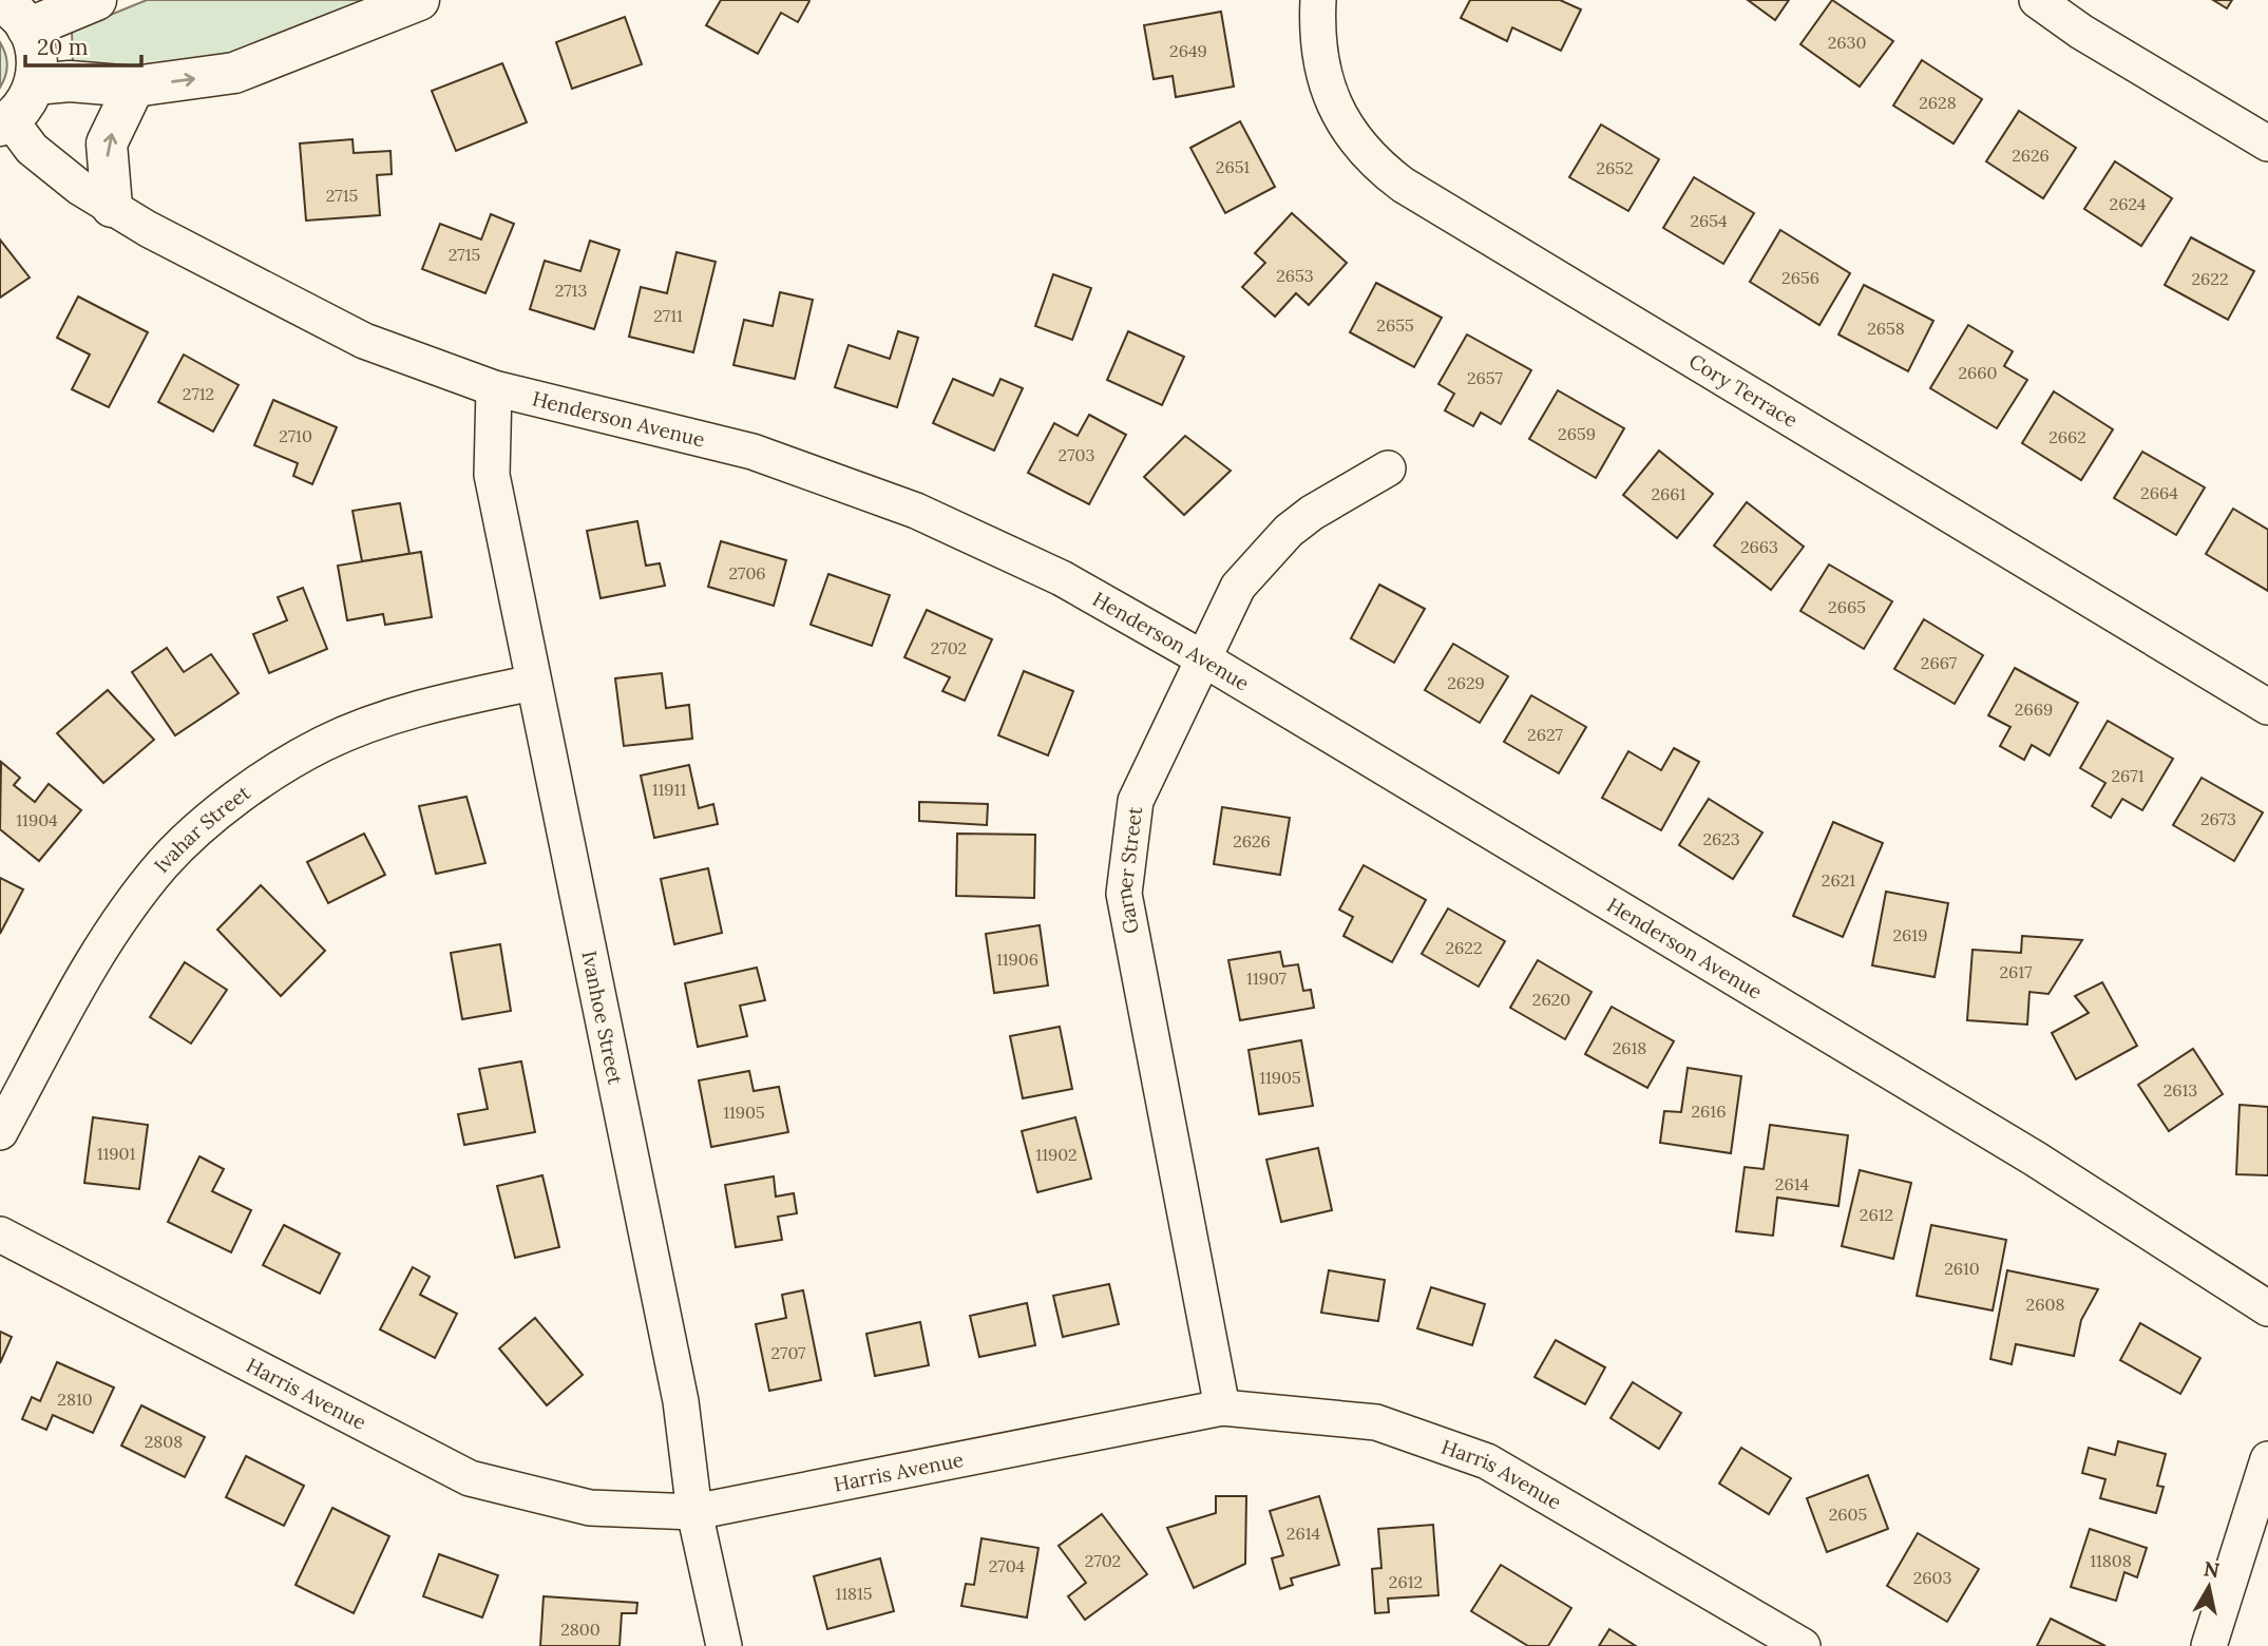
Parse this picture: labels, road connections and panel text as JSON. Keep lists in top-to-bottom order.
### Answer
{
  "streets": {
    "street": [
      "Cory Terrace",
      "Henderson Avenue",
      "Ivahar Street",
      "Garner Street",
      "Ivanhoe Street",
      "Harris Avenue"
    ]
  },
  "crossings": [
    ["Henderson Avenue", "Garner Street"],
    ["Henderson Avenue", "Ivanhoe Street"],
    ["Ivahar Street", "Ivanhoe Street"],
    ["Garner Street", "Harris Avenue"],
    ["Ivanhoe Street", "Harris Avenue"]
  ],
  "house_numbers": [
    "2630",
    "2649",
    "2628",
    "2626",
    "2651",
    "2652",
    "2715",
    "2624",
    "2654",
    "2715",
    "2653",
    "2656",
    "2622",
    "2713",
    "2711",
    "2655",
    "2658",
    "2660",
    "2657",
    "2712",
    "2659",
    "2710",
    "2662",
    "2703",
    "2664",
    "2661",
    "2663",
    "2706",
    "2665",
    "2702",
    "2667",
    "2629",
    "2669",
    "2627",
    "2671",
    "11911",
    "2673",
    "11904",
    "2623",
    "2626",
    "2621",
    "2619",
    "2622",
    "11906",
    "2617",
    "11907",
    "2620",
    "2618",
    "11905",
    "2613",
    "2616",
    "11905",
    "11901",
    "11902",
    "2614",
    "2612",
    "2610",
    "2608",
    "2707",
    "2810",
    "2808",
    "2605",
    "2614",
    "2702",
    "11808",
    "2704",
    "2603",
    "2612",
    "11815",
    "2800"
  ],
  "scale_bar": "20 m",
  "north": "top"
}
